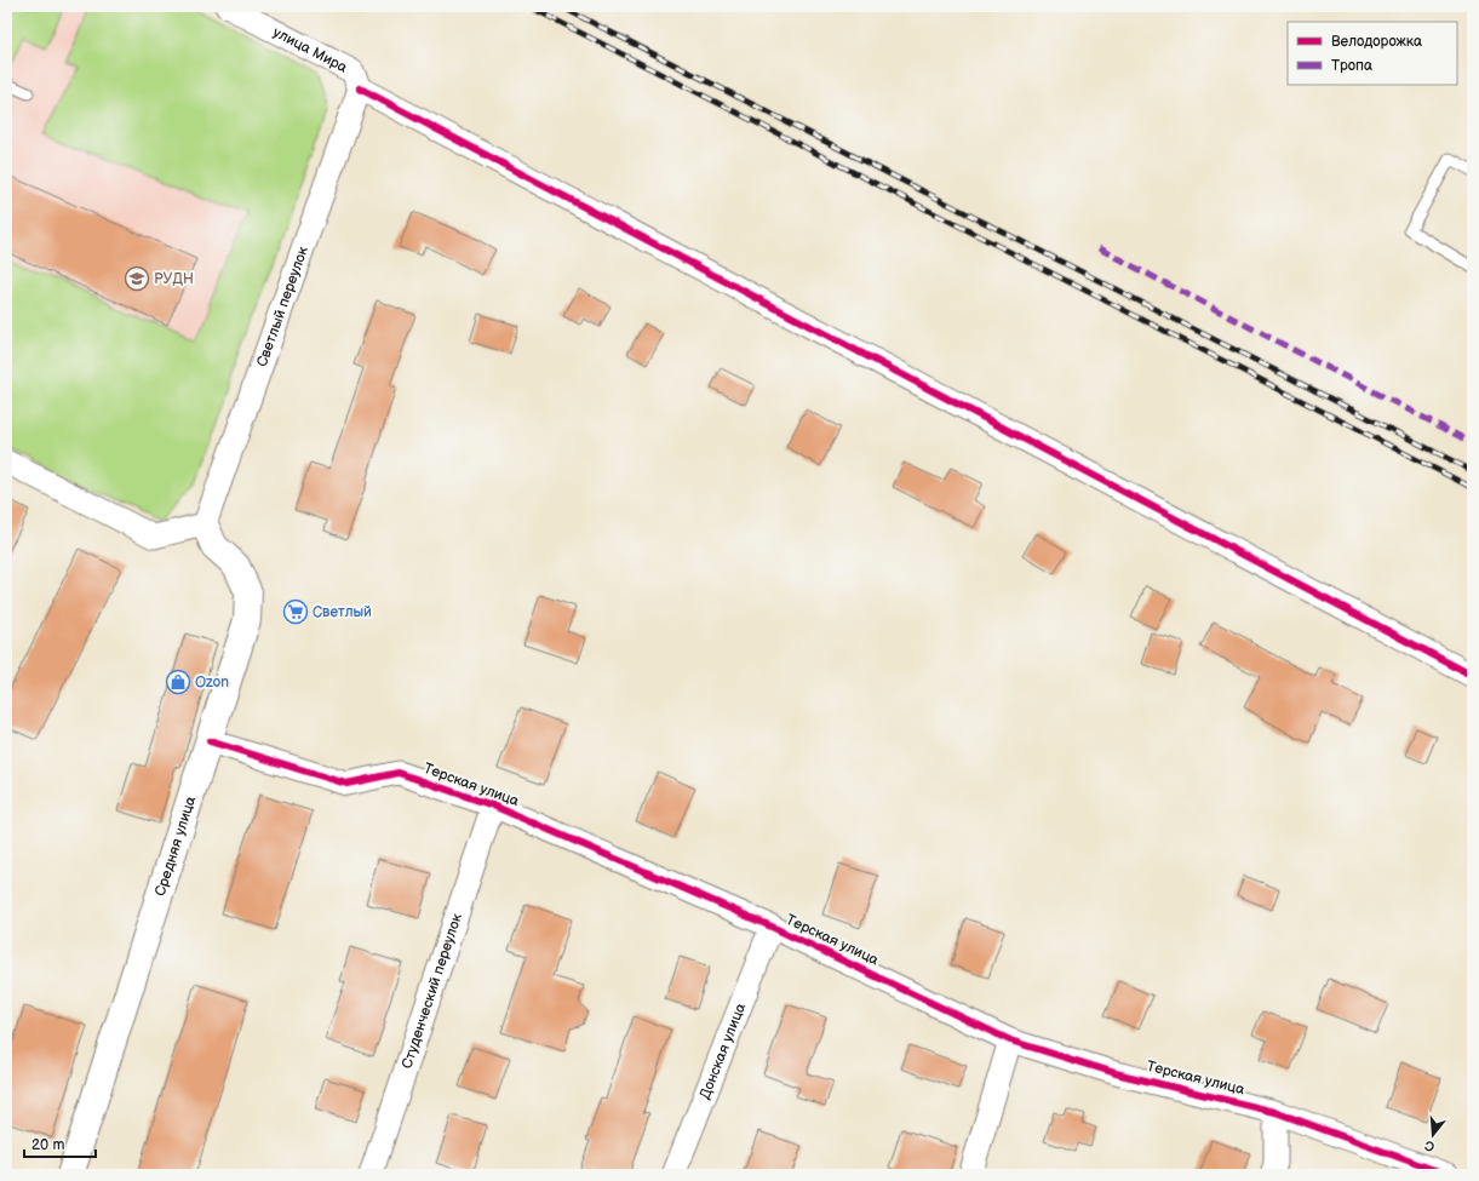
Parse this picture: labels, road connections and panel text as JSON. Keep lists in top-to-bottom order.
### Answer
{
  "streets": {
    "street": [
      "улица Мира",
      "Светлый переулок",
      "Терская улица",
      "Средняя улица",
      "Студенческий переулок",
      "Донская улица"
    ]
  },
  "crossings": [
    ["улица Мира", "Светлый переулок"],
    ["Светлый переулок", "Средняя улица"],
    ["Терская улица", "Средняя улица"],
    ["Терская улица", "Студенческий переулок"],
    ["Терская улица", "Донская улица"]
  ],
  "places": {
    "school or university": ["РУДН"],
    "supermarket": ["Светлый"],
    "shop": ["Ozon"]
  },
  "legend": ["Велодорожка", "Тропа"],
  "scale_bar": "20 m",
  "north": "bottom"
}
